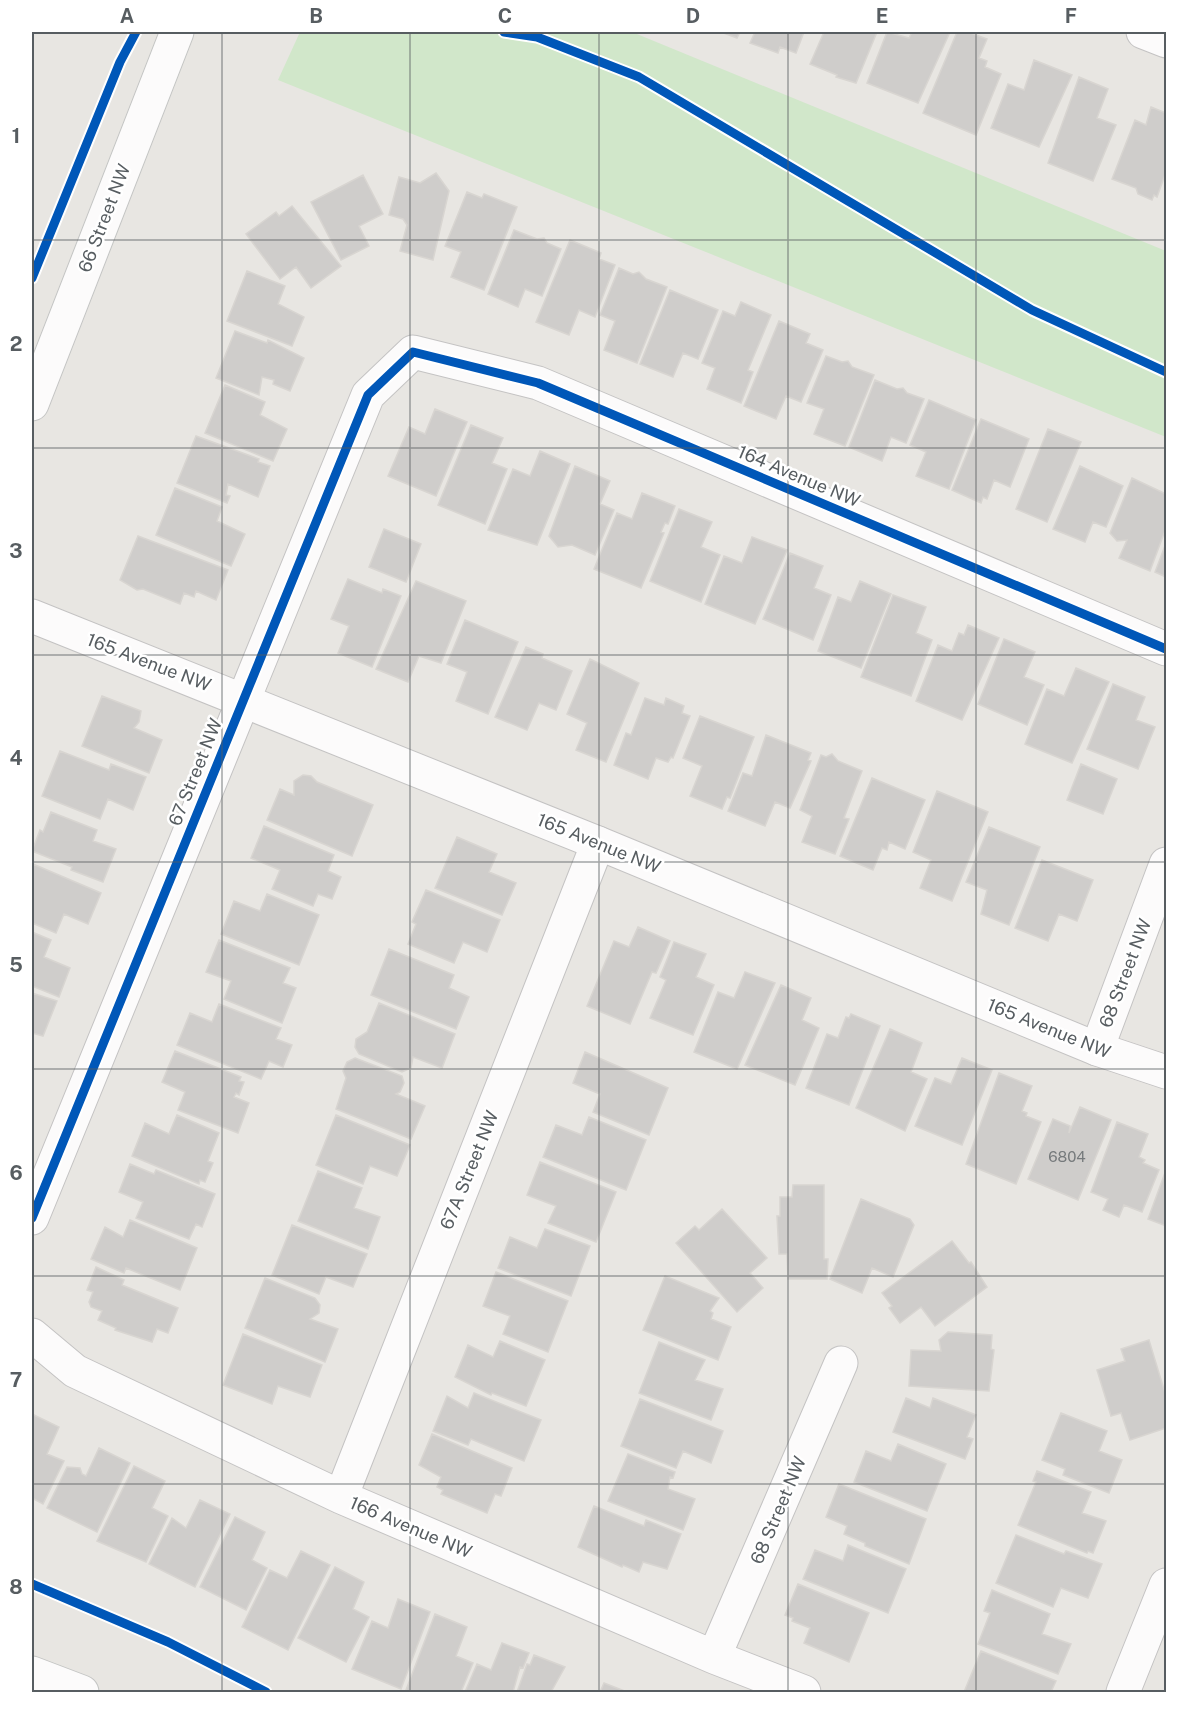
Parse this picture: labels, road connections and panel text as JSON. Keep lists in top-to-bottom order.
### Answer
{
  "streets": {
    "street": [
      "66 Street NW",
      "164 Avenue NW",
      "165 Avenue NW",
      "67 Street NW",
      "68 Street NW",
      "67A Street NW",
      "166 Avenue NW"
    ]
  },
  "crossings": [
    ["164 Avenue NW", "67 Street NW"],
    ["165 Avenue NW", "67 Street NW"],
    ["165 Avenue NW", "68 Street NW"],
    ["165 Avenue NW", "67A Street NW"],
    ["68 Street NW", "166 Avenue NW"],
    ["67A Street NW", "166 Avenue NW"]
  ],
  "house_numbers": ["6804"],
  "grid": {
    "columns": [
      "A",
      "B",
      "C",
      "D",
      "E",
      "F"
    ],
    "rows": [
      "1",
      "2",
      "3",
      "4",
      "5",
      "6",
      "7",
      "8"
    ]
  }
}
